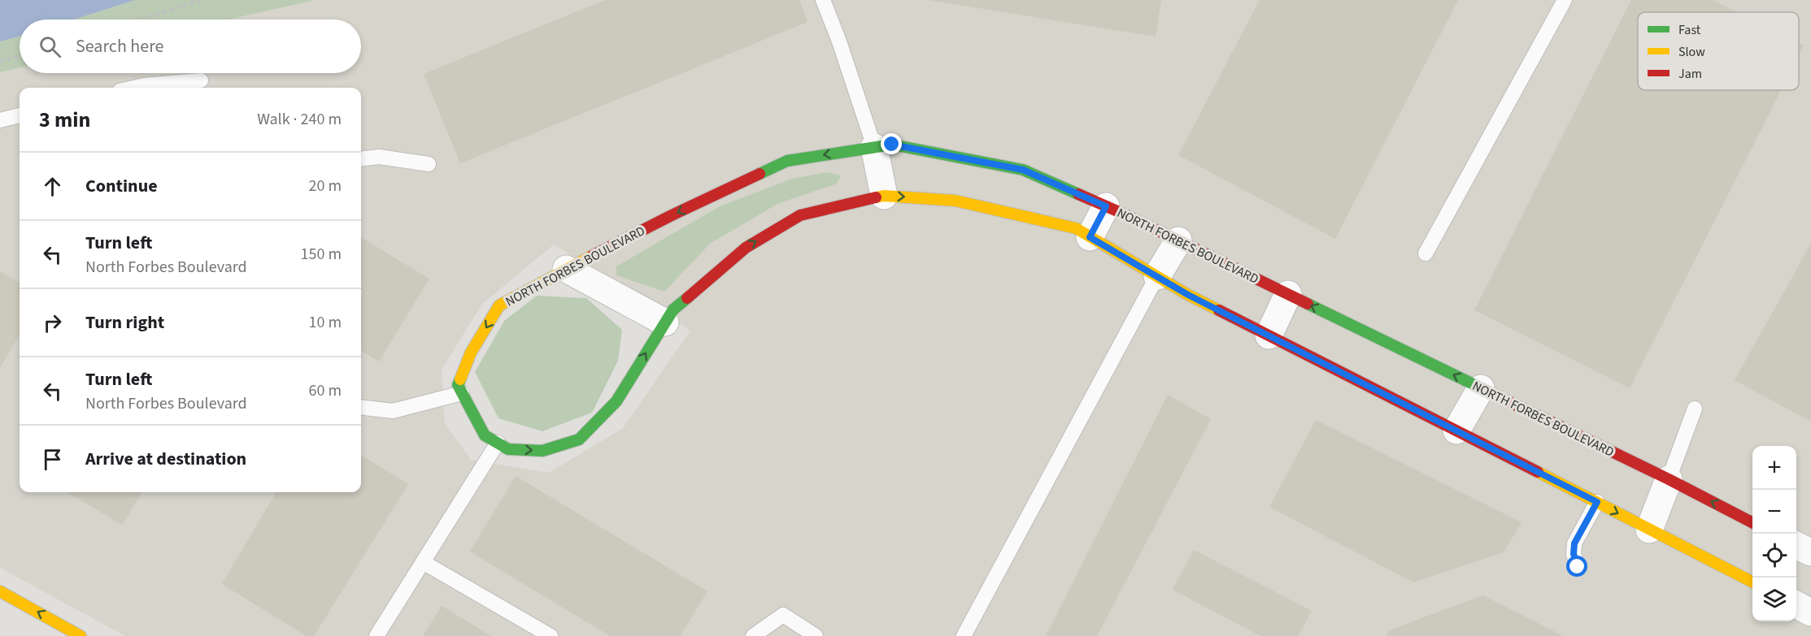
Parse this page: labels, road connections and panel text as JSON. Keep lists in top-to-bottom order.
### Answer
{
  "streets": {
    "street": ["NORTH FORBES BOULEVARD"]
  },
  "legend": ["Fast", "Slow", "Jam"],
  "page": {
    "search": "Search here",
    "heading": ["3 min", "Walk · 240 m"],
    "list": [
      ["Continue", "20 m"],
      ["Turn left", "North Forbes Boulevard", "150 m"],
      ["Turn right", "10 m"],
      ["Turn left", "North Forbes Boulevard", "60 m"],
      "Arrive at destination"
    ],
    "map_buttons": ["+", "−"]
  }
}
